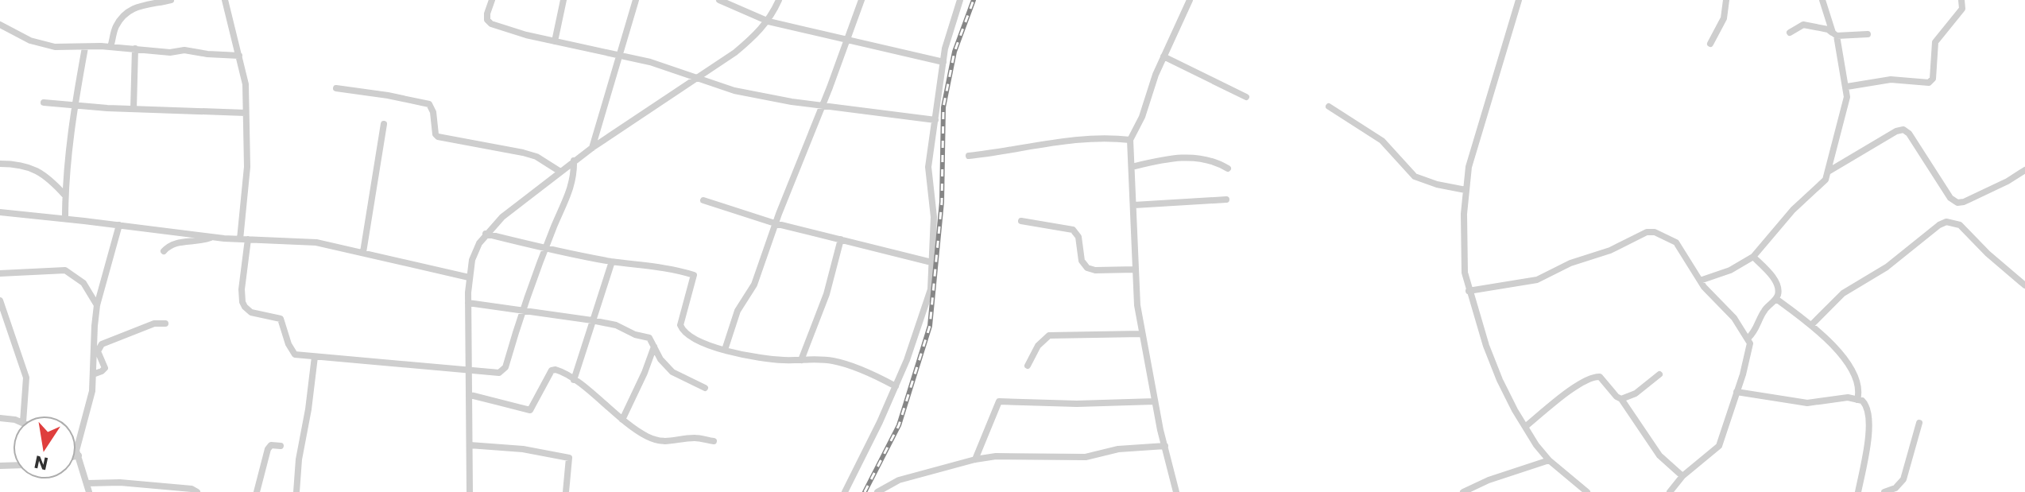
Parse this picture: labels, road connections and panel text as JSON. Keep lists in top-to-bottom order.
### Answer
{
  "north": "bottom"
}
